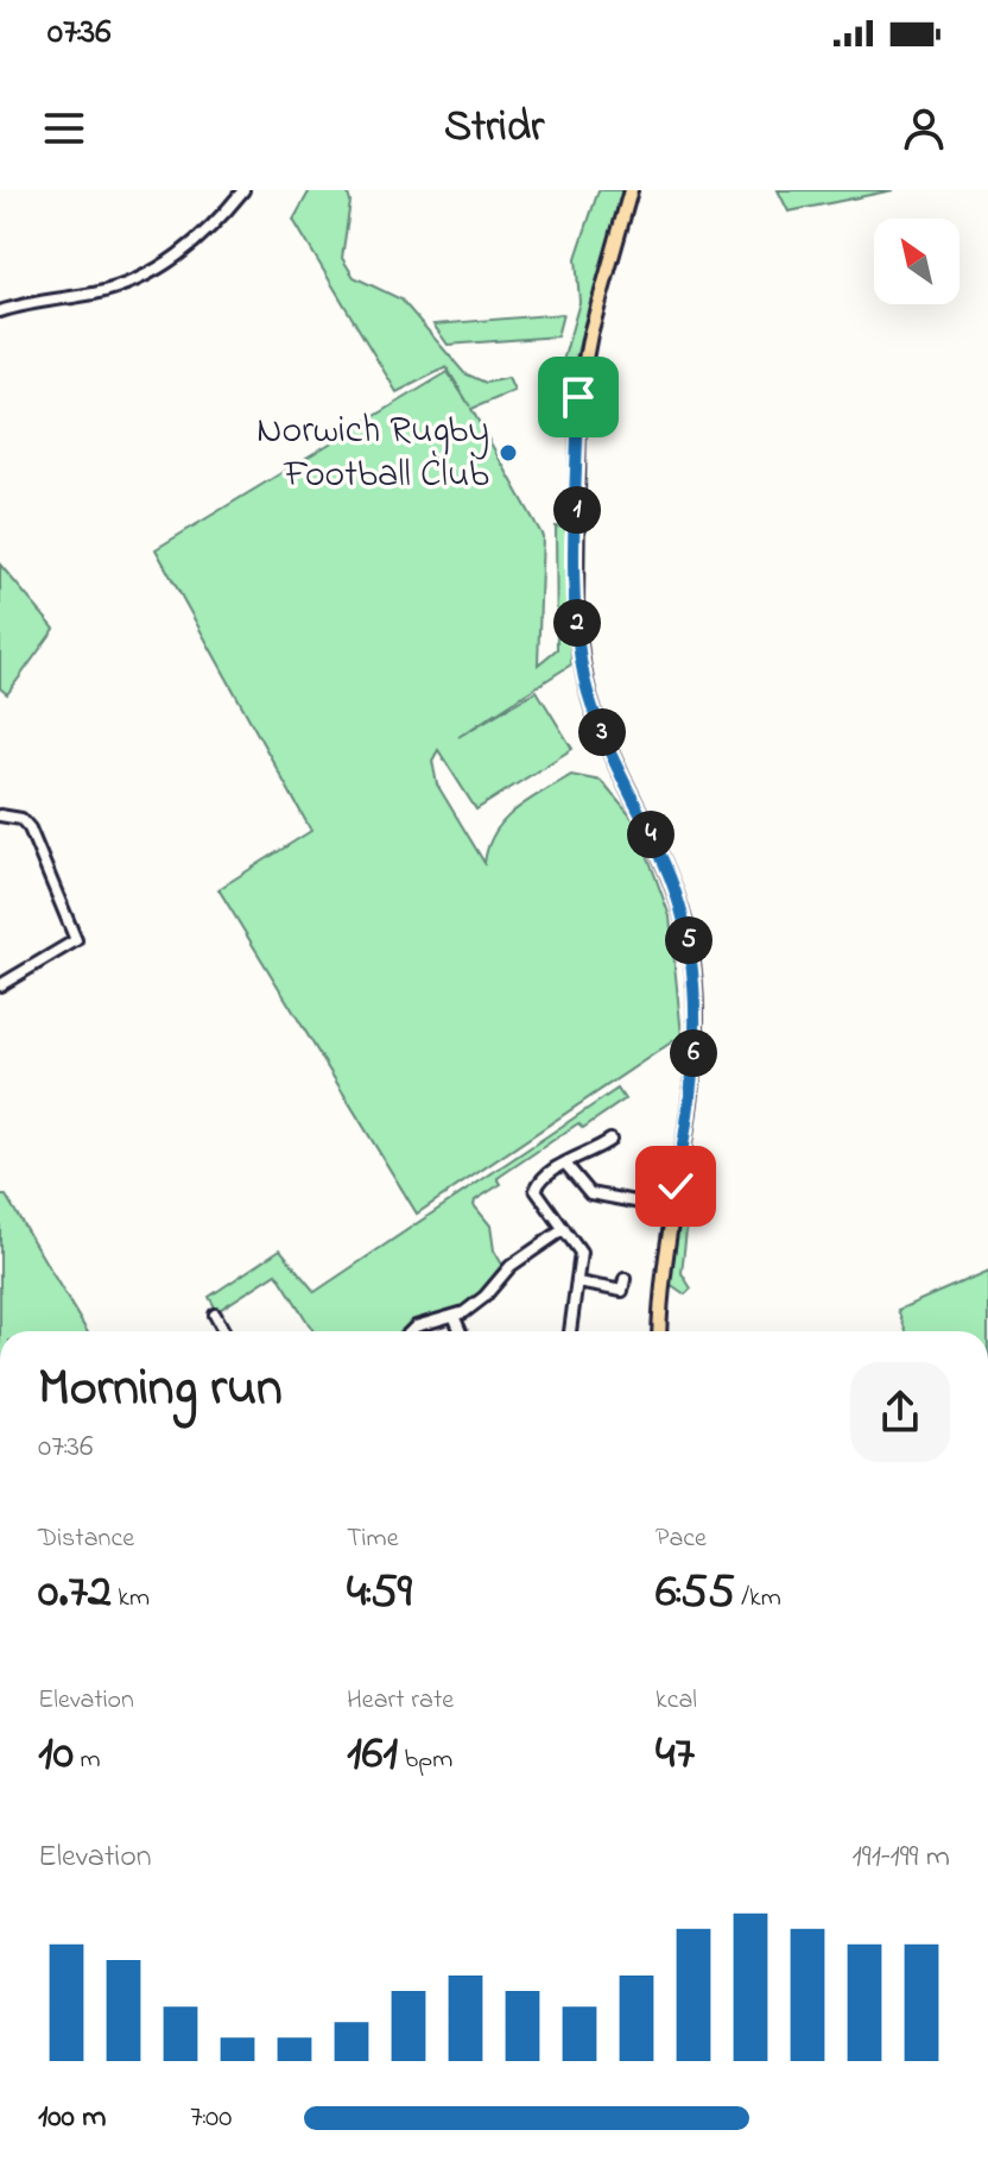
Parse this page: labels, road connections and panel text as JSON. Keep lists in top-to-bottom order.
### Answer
{
  "places": ["Norwich Rugby Football Club"],
  "north": "top left",
  "page": {
    "status": "07:36",
    "header": "Stridr",
    "pins": [
      "1",
      "2",
      "3",
      "4",
      "5",
      "6"
    ],
    "heading": ["Morning run", "07:36"],
    "stats": [
      ["Distance", "0.72 km"],
      ["Time", "4:59"],
      ["Pace", "6:55 /km"],
      ["Elevation", "10 m"],
      ["Heart rate", "161 bpm"],
      ["kcal", "47"]
    ],
    "chart": ["Elevation", "191–199 m"],
    "list": [
      {
        "name": "100 m",
        "note": "7:00"
      }
    ]
  }
}
